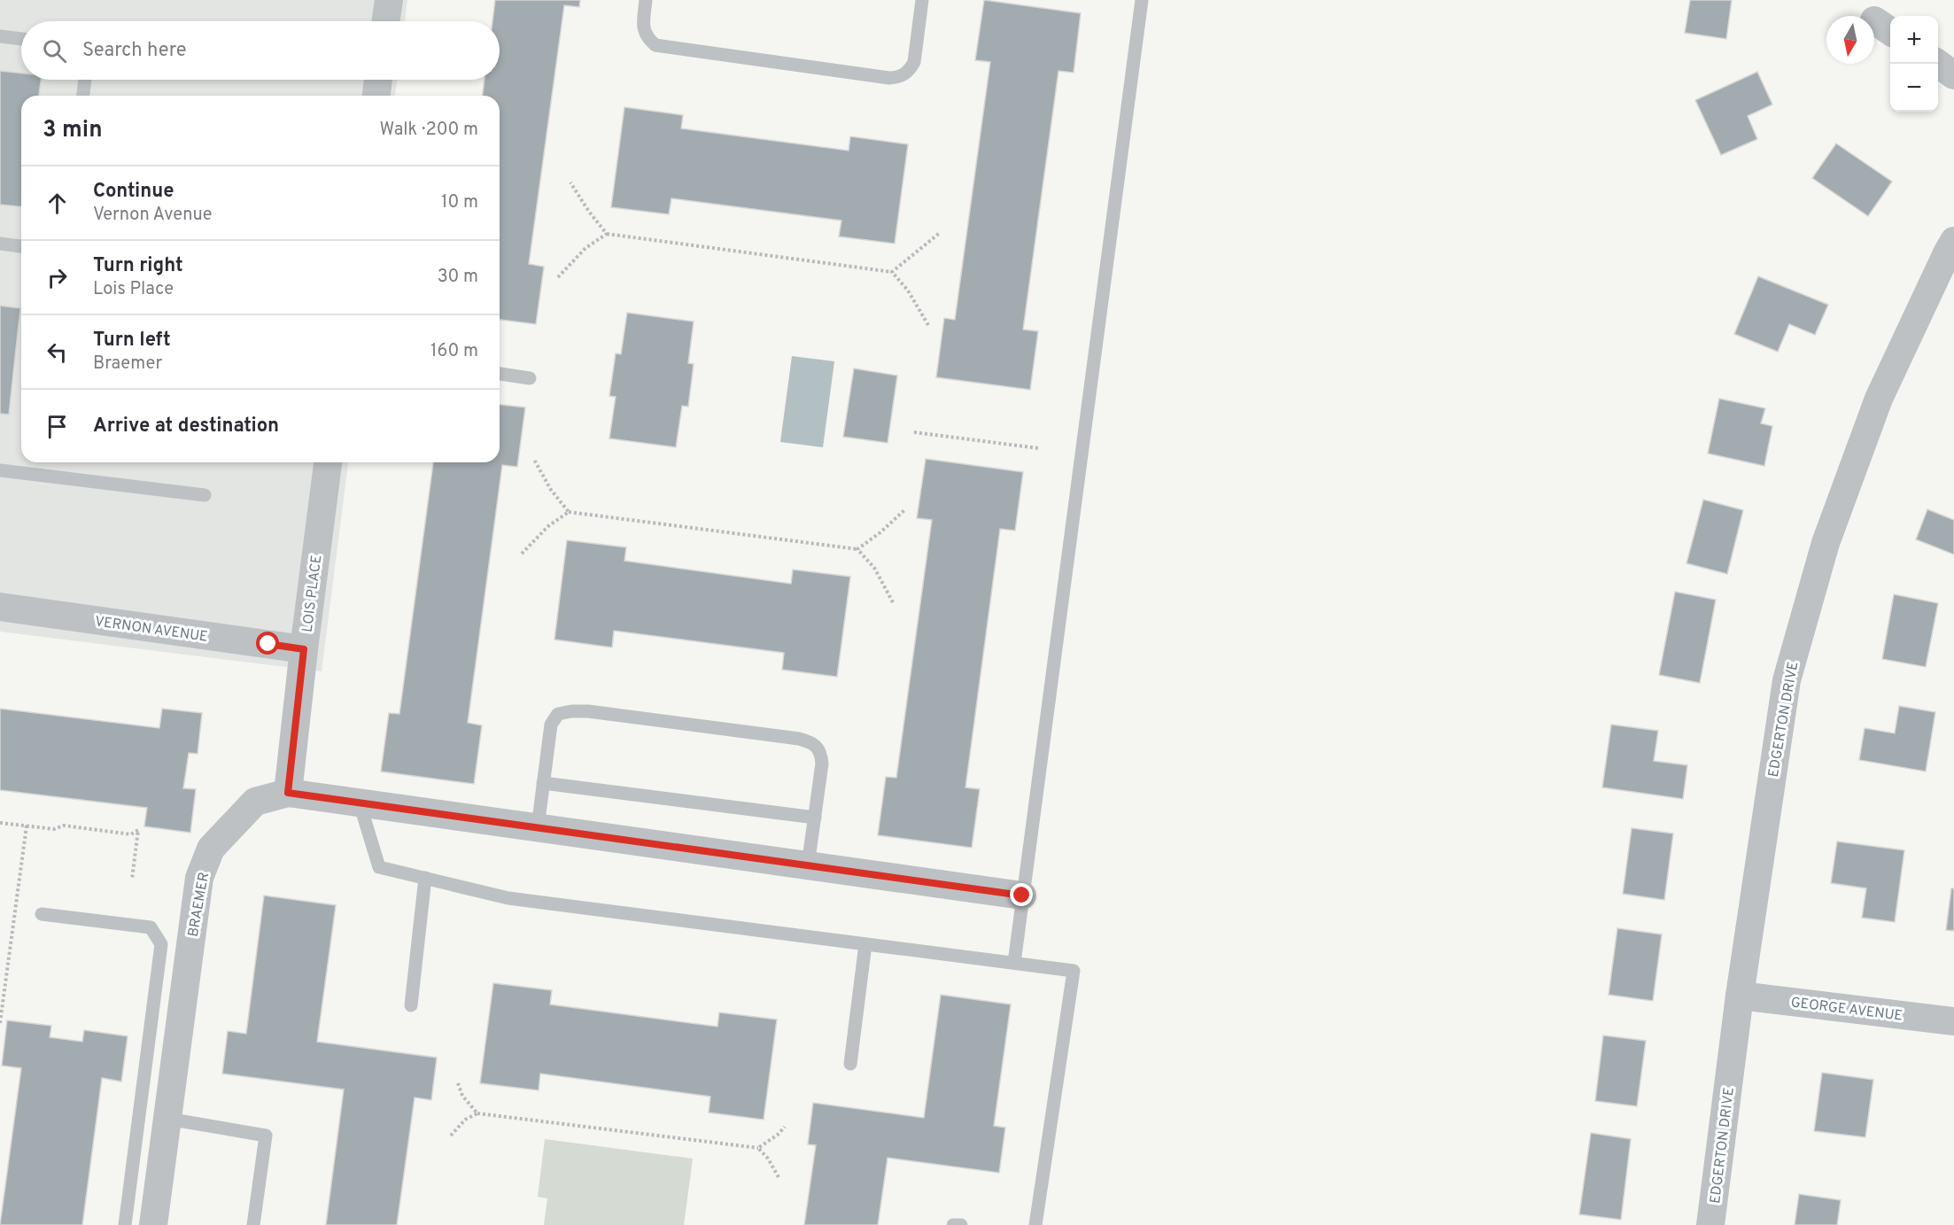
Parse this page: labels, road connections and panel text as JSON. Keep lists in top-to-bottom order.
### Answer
{
  "streets": {
    "street": [
      "LOIS PLACE",
      "VERNON AVENUE",
      "EDGERTON DRIVE",
      "BRAEMER",
      "GEORGE AVENUE"
    ]
  },
  "crossings": [
    ["LOIS PLACE", "VERNON AVENUE"],
    ["LOIS PLACE", "BRAEMER"],
    ["EDGERTON DRIVE", "GEORGE AVENUE"]
  ],
  "north": "bottom",
  "page": {
    "map_buttons": ["+", "−"],
    "search": "Search here",
    "heading": ["3 min", "Walk · 200 m"],
    "list": [
      ["Continue", "Vernon Avenue", "10 m"],
      ["Turn right", "Lois Place", "30 m"],
      ["Turn left", "Braemer", "160 m"],
      "Arrive at destination"
    ]
  }
}
